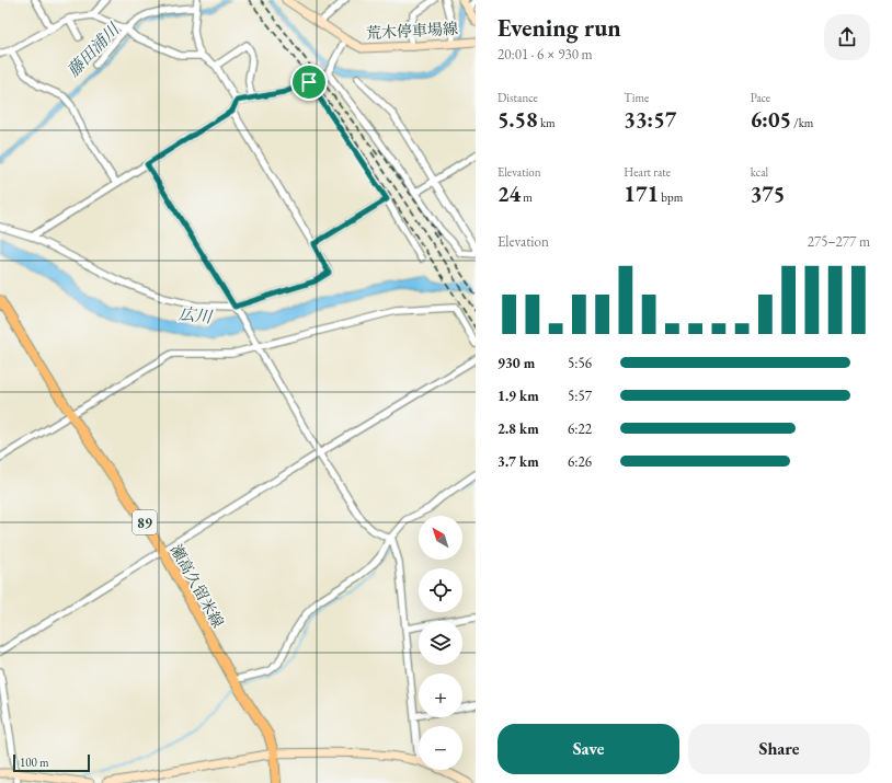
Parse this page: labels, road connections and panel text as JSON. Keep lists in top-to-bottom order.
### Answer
{
  "streets": {
    "main road": ["89", "瀬高久留米線"],
    "street": ["荒木停車場線"]
  },
  "water": ["藤田浦川", "広川"],
  "scale_bar": "100 m",
  "north": "top left",
  "page": {
    "heading": ["Evening run", "20:01 · 6 × 930 m"],
    "stats": [
      ["Distance", "5.58 km"],
      ["Time", "33:57"],
      ["Pace", "6:05 /km"],
      ["Elevation", "24 m"],
      ["Heart rate", "171 bpm"],
      ["kcal", "375"]
    ],
    "chart": ["Elevation", "275–277 m"],
    "list": [
      {
        "name": "930 m",
        "note": "5:56"
      },
      {
        "name": "1.9 km",
        "note": "5:57"
      },
      {
        "name": "2.8 km",
        "note": "6:22"
      },
      {
        "name": "3.7 km",
        "note": "6:26"
      }
    ],
    "map_buttons": ["+", "−"],
    "buttons": ["Save", "Share"],
    "scale": "100 m"
  }
}
